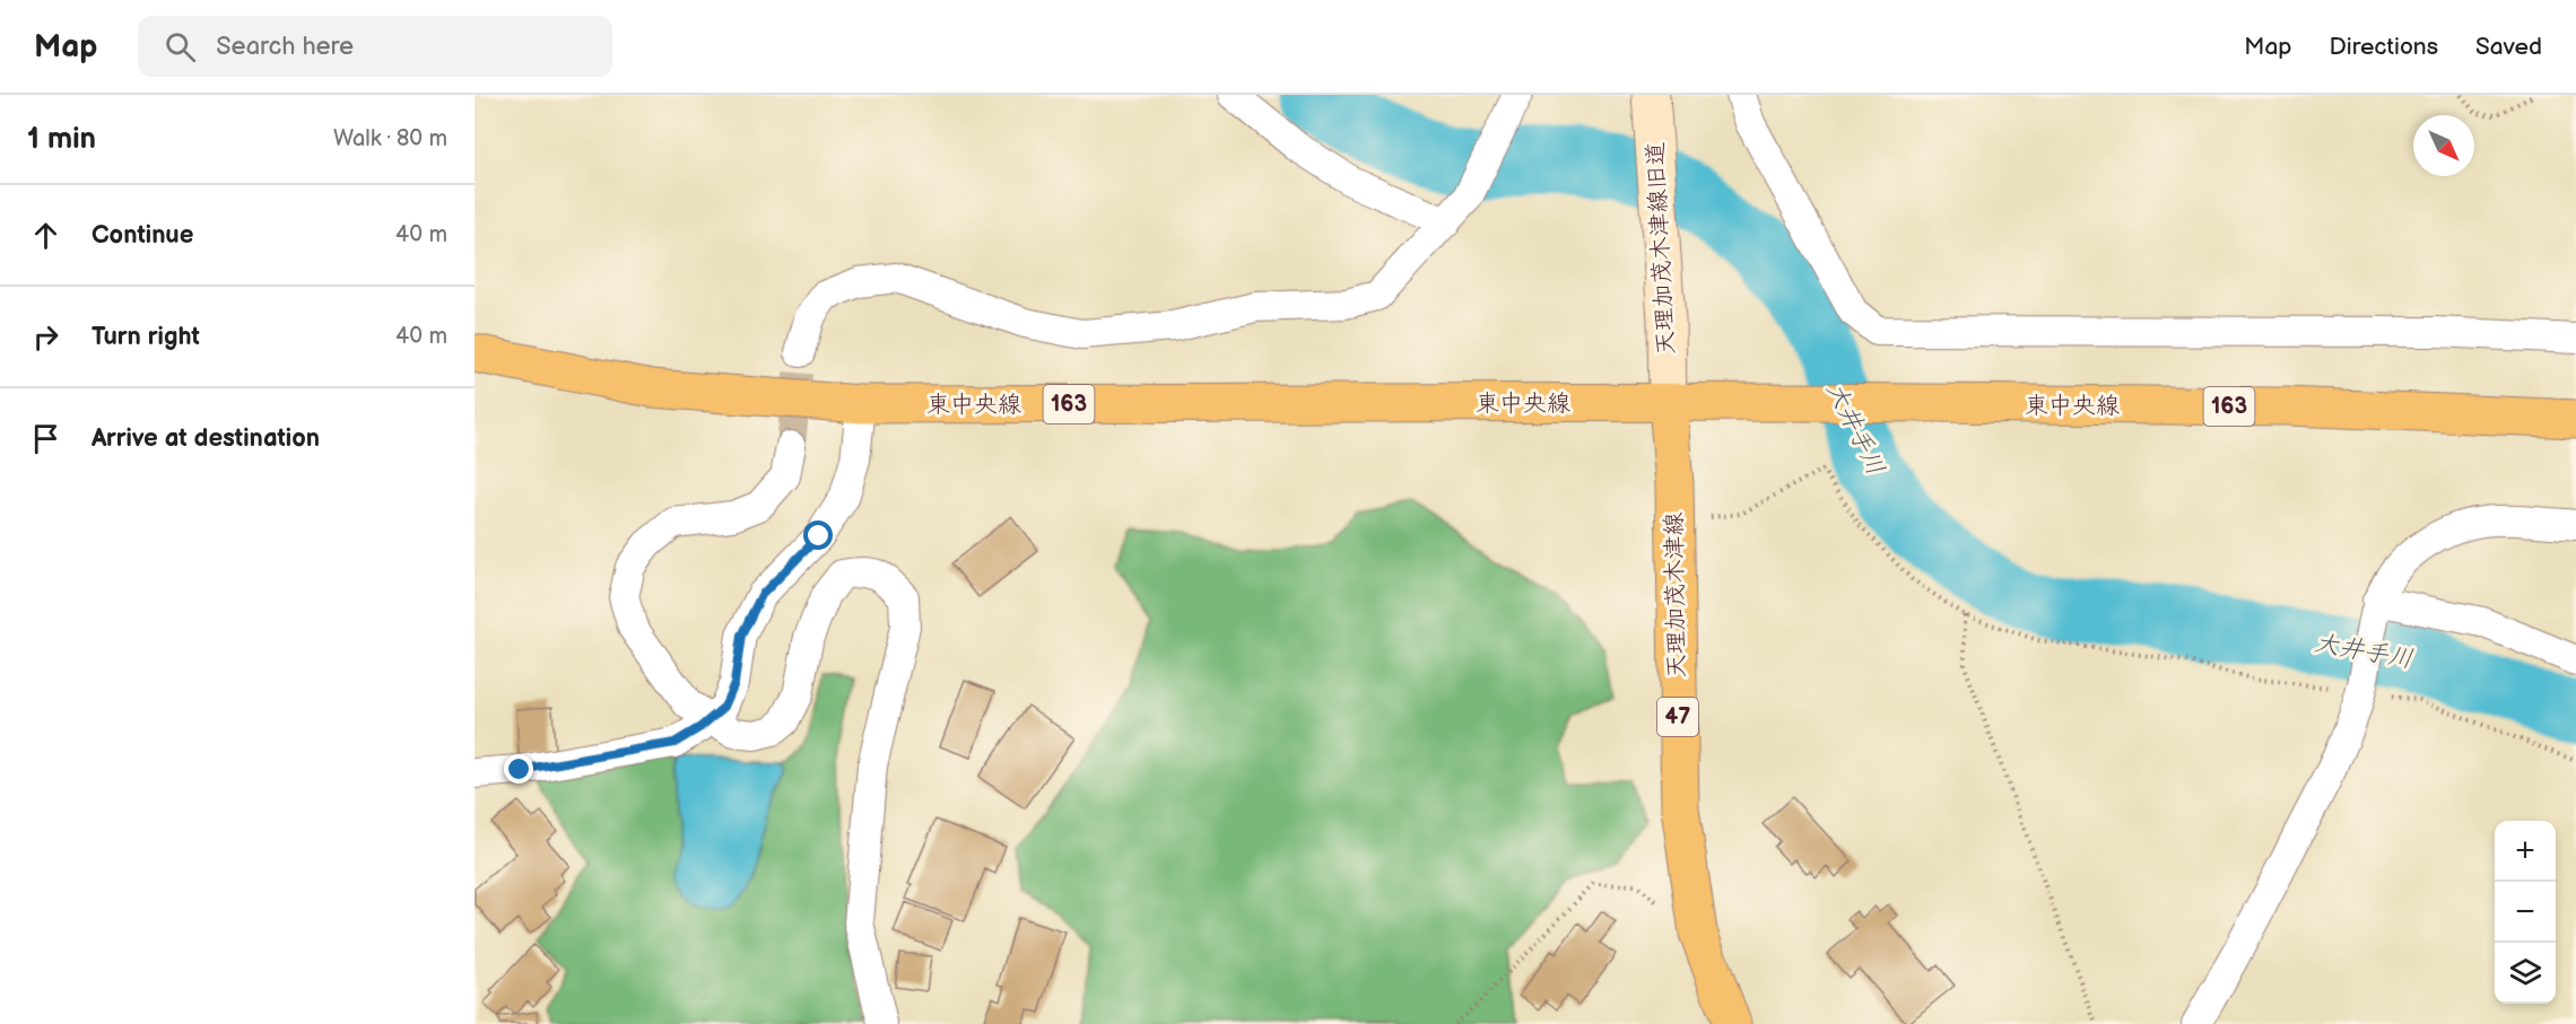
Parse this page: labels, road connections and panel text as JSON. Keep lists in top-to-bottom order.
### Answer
{
  "streets": {
    "main road": [
      "東中央線",
      "163",
      "天理加茂木津線",
      "47"
    ],
    "street": ["天理加茂木津線旧道"]
  },
  "crossings": [
    ["天理加茂木津線旧道", "東中央線"],
    ["天理加茂木津線旧道", "天理加茂木津線"],
    ["東中央線", "天理加茂木津線"]
  ],
  "water": ["大井手川"],
  "north": "bottom right",
  "page": {
    "header": "Map",
    "search": "Search here",
    "nav": ["Map", "Directions", "Saved"],
    "heading": ["1 min", "Walk · 80 m"],
    "list": [
      ["Continue", "40 m"],
      ["Turn right", "40 m"],
      "Arrive at destination"
    ],
    "map_buttons": ["+", "−"]
  }
}
